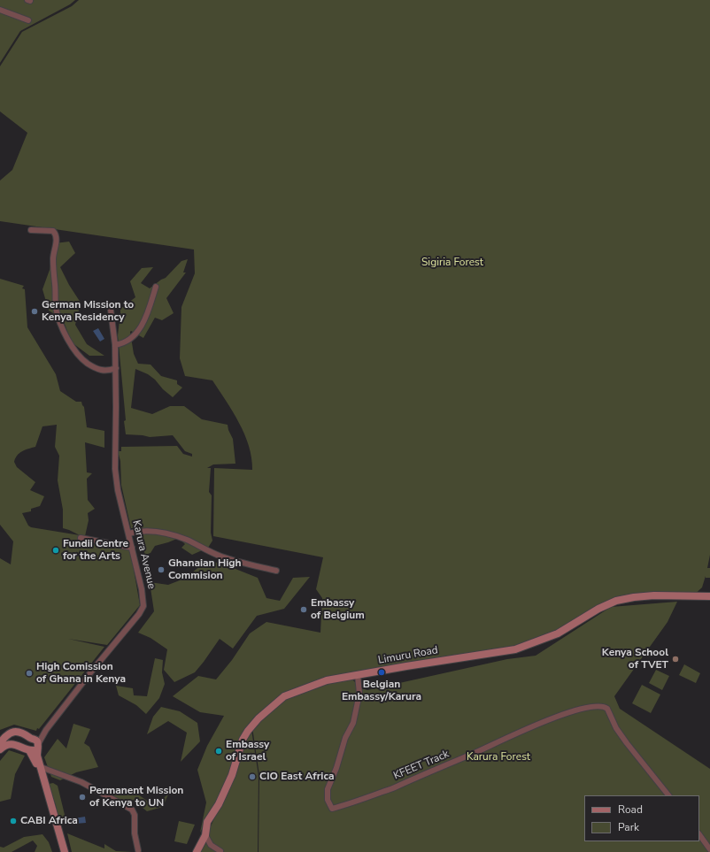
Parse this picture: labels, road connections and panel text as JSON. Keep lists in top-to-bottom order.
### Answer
{
  "streets": {
    "main road": ["Limuru Road"],
    "street": ["Karura Avenue", "KFEET Track"]
  },
  "crossings": [
    ["Limuru Road", "KFEET Track"]
  ],
  "parks": ["Sigiria Forest", "Karura Forest"],
  "places": [
    "German Mission to Kenya Residency",
    "Fundii Centre for the Arts",
    "Ghanaian High Commision",
    "Embassy of Belgium",
    "Kenya School of TVET",
    "Belgian Embassy/Karura",
    "High Comission of Ghana in Kenya",
    "Embassy of Israel",
    "CIO East Africa",
    "Permanent Mission of Kenya to UN",
    "CABI Africa"
  ],
  "legend": ["Road", "Park"]
}
